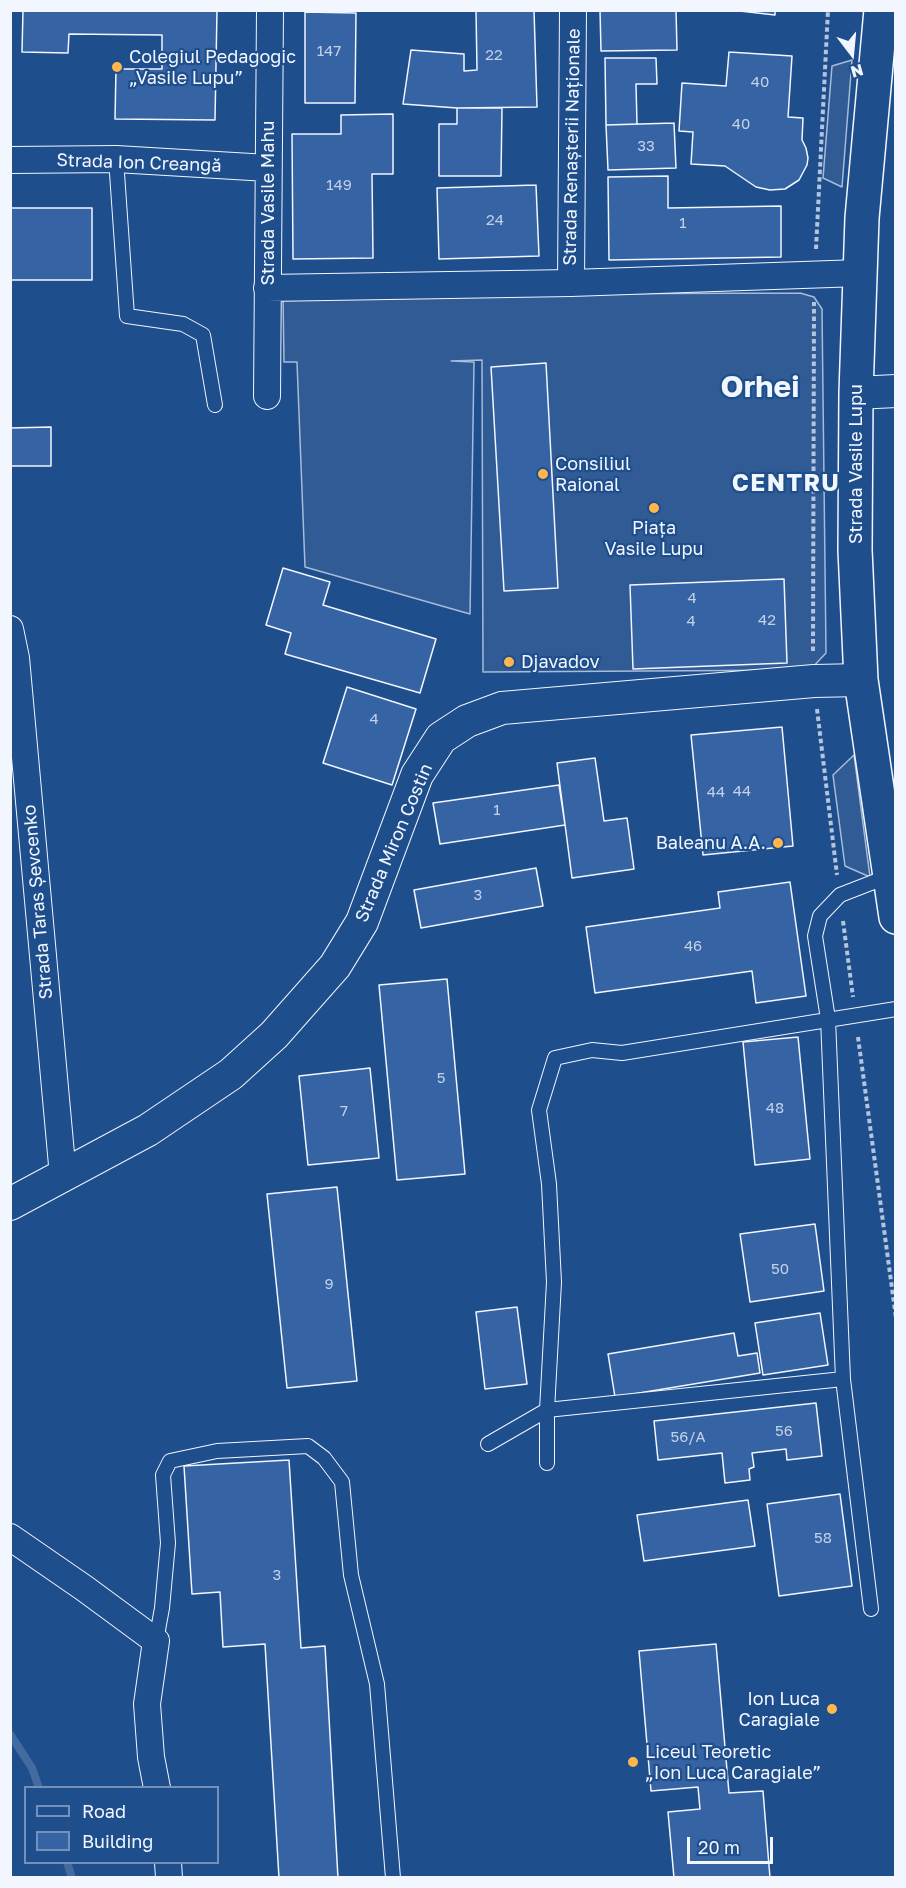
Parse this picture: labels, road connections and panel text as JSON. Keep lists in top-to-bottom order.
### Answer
{
  "streets": {
    "main road": ["Strada Vasile Lupu"],
    "street": [
      "Strada Renașterii Naționale",
      "Strada Ion Creangă",
      "Strada Vasile Mahu",
      "Strada Miron Costin",
      "Strada Taras Șevcenko"
    ]
  },
  "crossings": [
    ["Strada Ion Creangă", "Strada Vasile Mahu"],
    ["Strada Vasile Lupu", "Strada Miron Costin"],
    ["Strada Miron Costin", "Strada Taras Șevcenko"]
  ],
  "districts": ["Orhei", "CENTRU"],
  "places": [
    "Colegiul Pedagogic „Vasile Lupu”",
    "Consiliul Raional",
    "Piața Vasile Lupu",
    "Djavadov",
    "Baleanu A.A.",
    "Ion Luca Caragiale",
    "Liceul Teoretic „Ion Luca Caragiale”"
  ],
  "house_numbers": [
    "147",
    "22",
    "40",
    "40",
    "33",
    "149",
    "24",
    "1",
    "4",
    "42",
    "4",
    "4",
    "44",
    "44",
    "1",
    "3",
    "46",
    "5",
    "48",
    "7",
    "50",
    "9",
    "56",
    "56/A",
    "58",
    "3"
  ],
  "legend": ["Road", "Building"],
  "scale_bar": "20 m",
  "north": "bottom"
}
